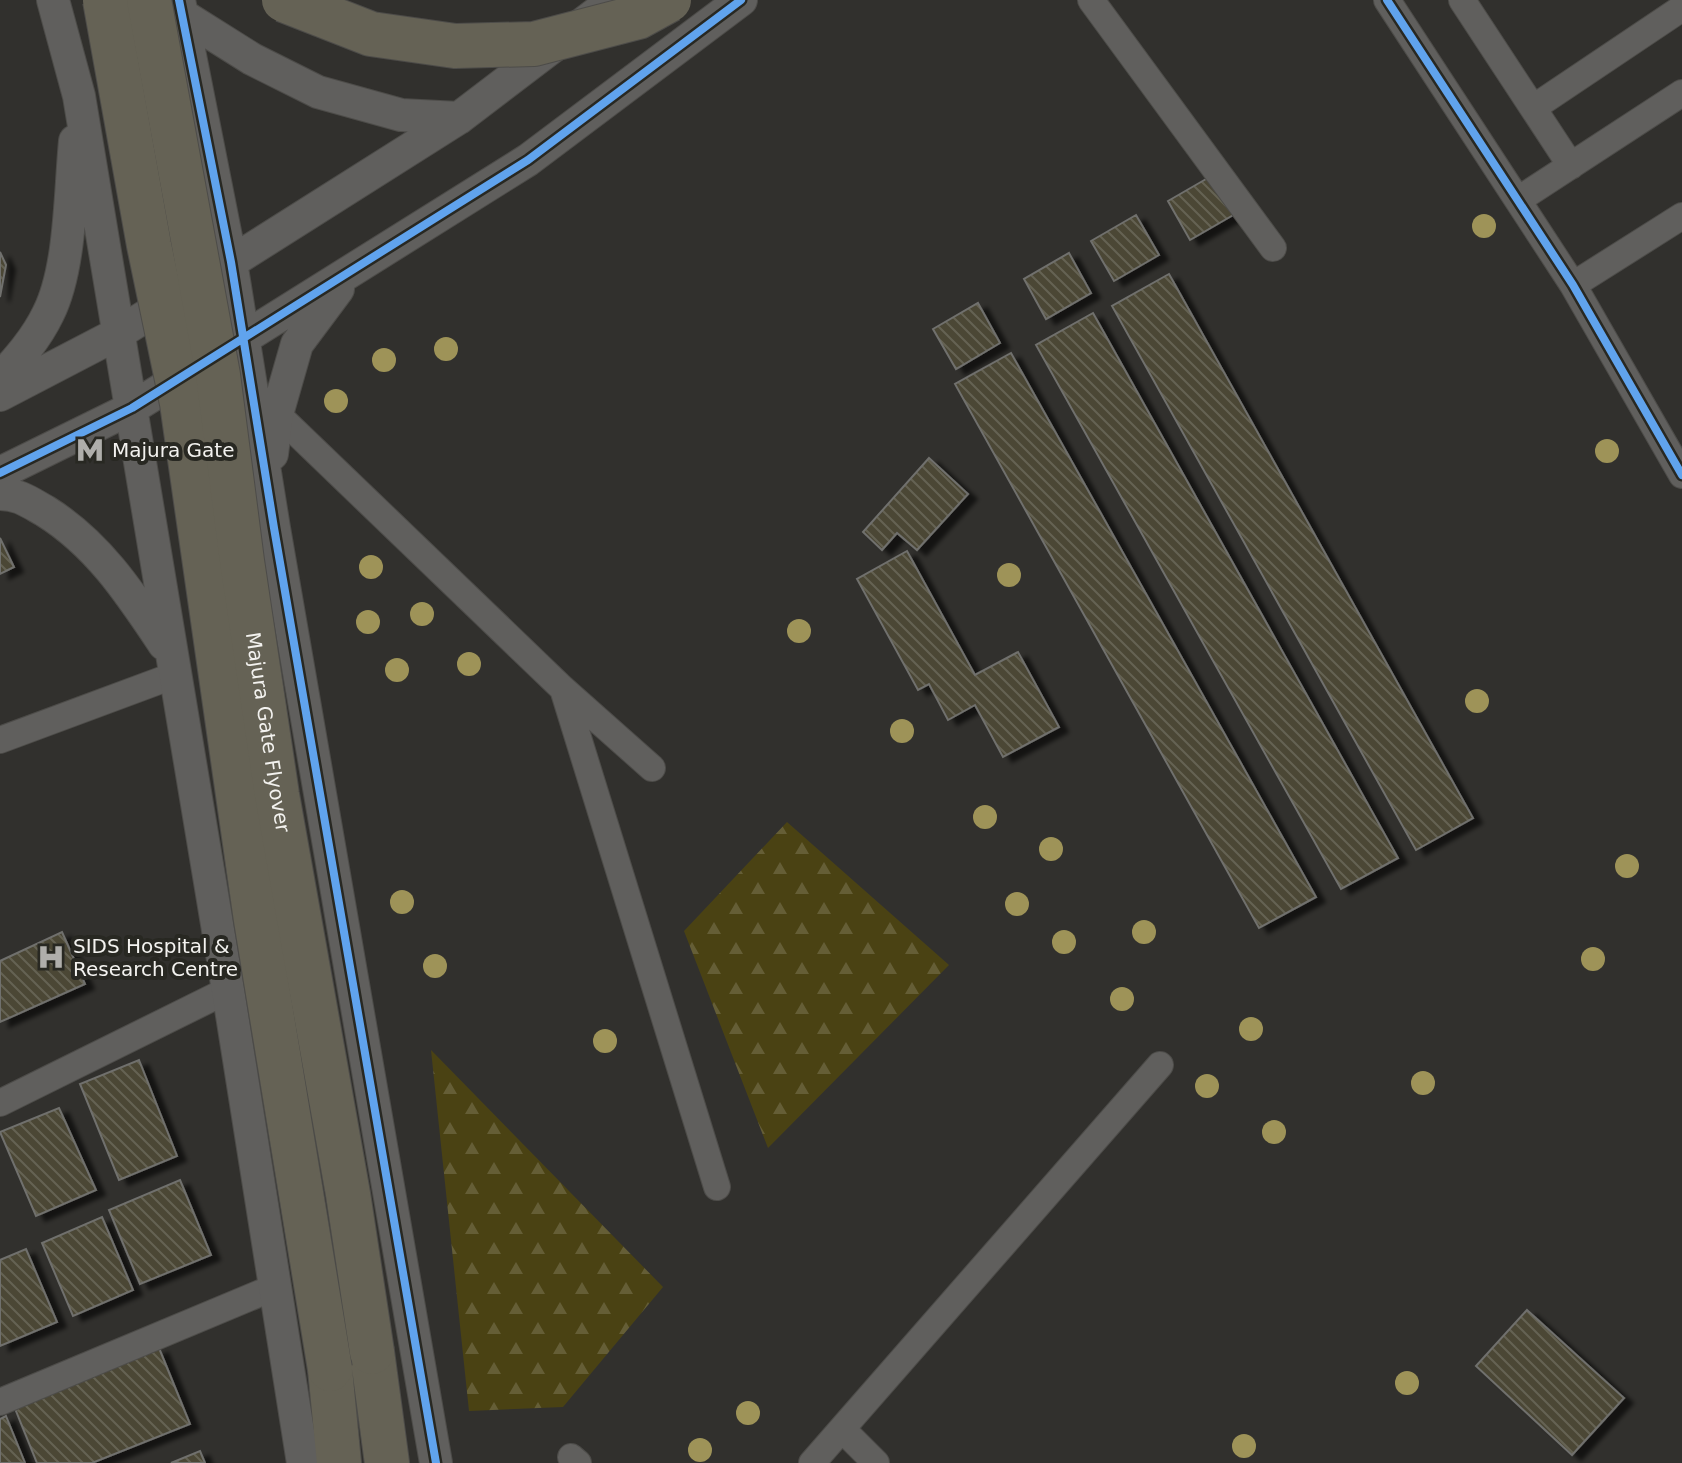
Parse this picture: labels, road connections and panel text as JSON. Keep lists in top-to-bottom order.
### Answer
{
  "streets": {
    "highway": ["Majura Gate Flyover"]
  },
  "places": {
    "metro station": ["Majura Gate"],
    "hospital": ["SIDS Hospital & Research Centre"]
  }
}
